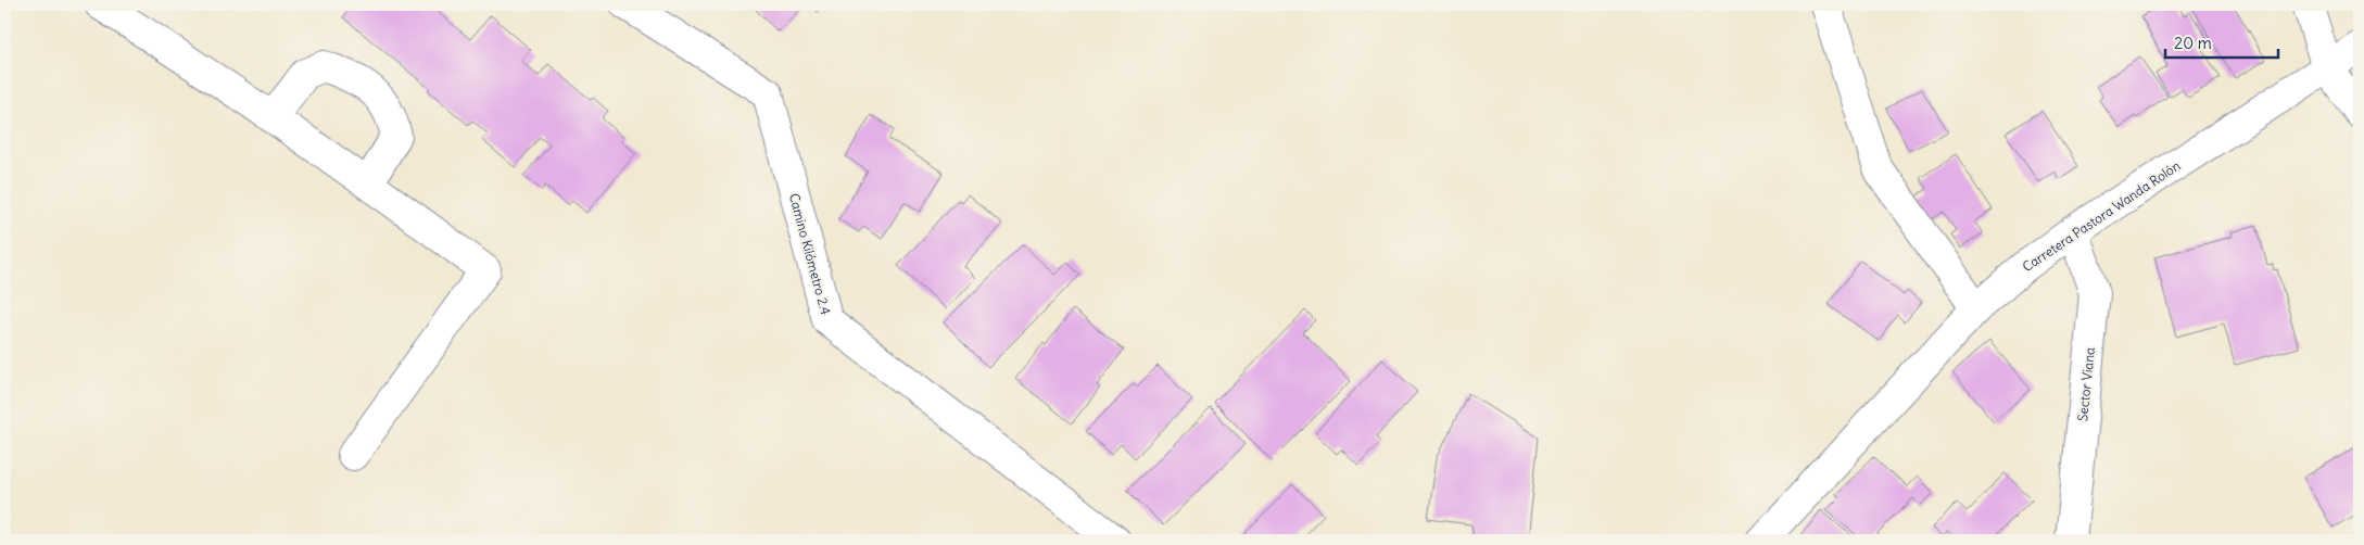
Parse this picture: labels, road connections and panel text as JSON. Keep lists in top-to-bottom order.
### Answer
{
  "streets": {
    "street": ["Carretera Pastora Wanda Rolón", "Camino Kilómetro 2.4", "Sector Viana"]
  },
  "crossings": [
    ["Carretera Pastora Wanda Rolón", "Sector Viana"]
  ],
  "scale_bar": "20 m"
}
